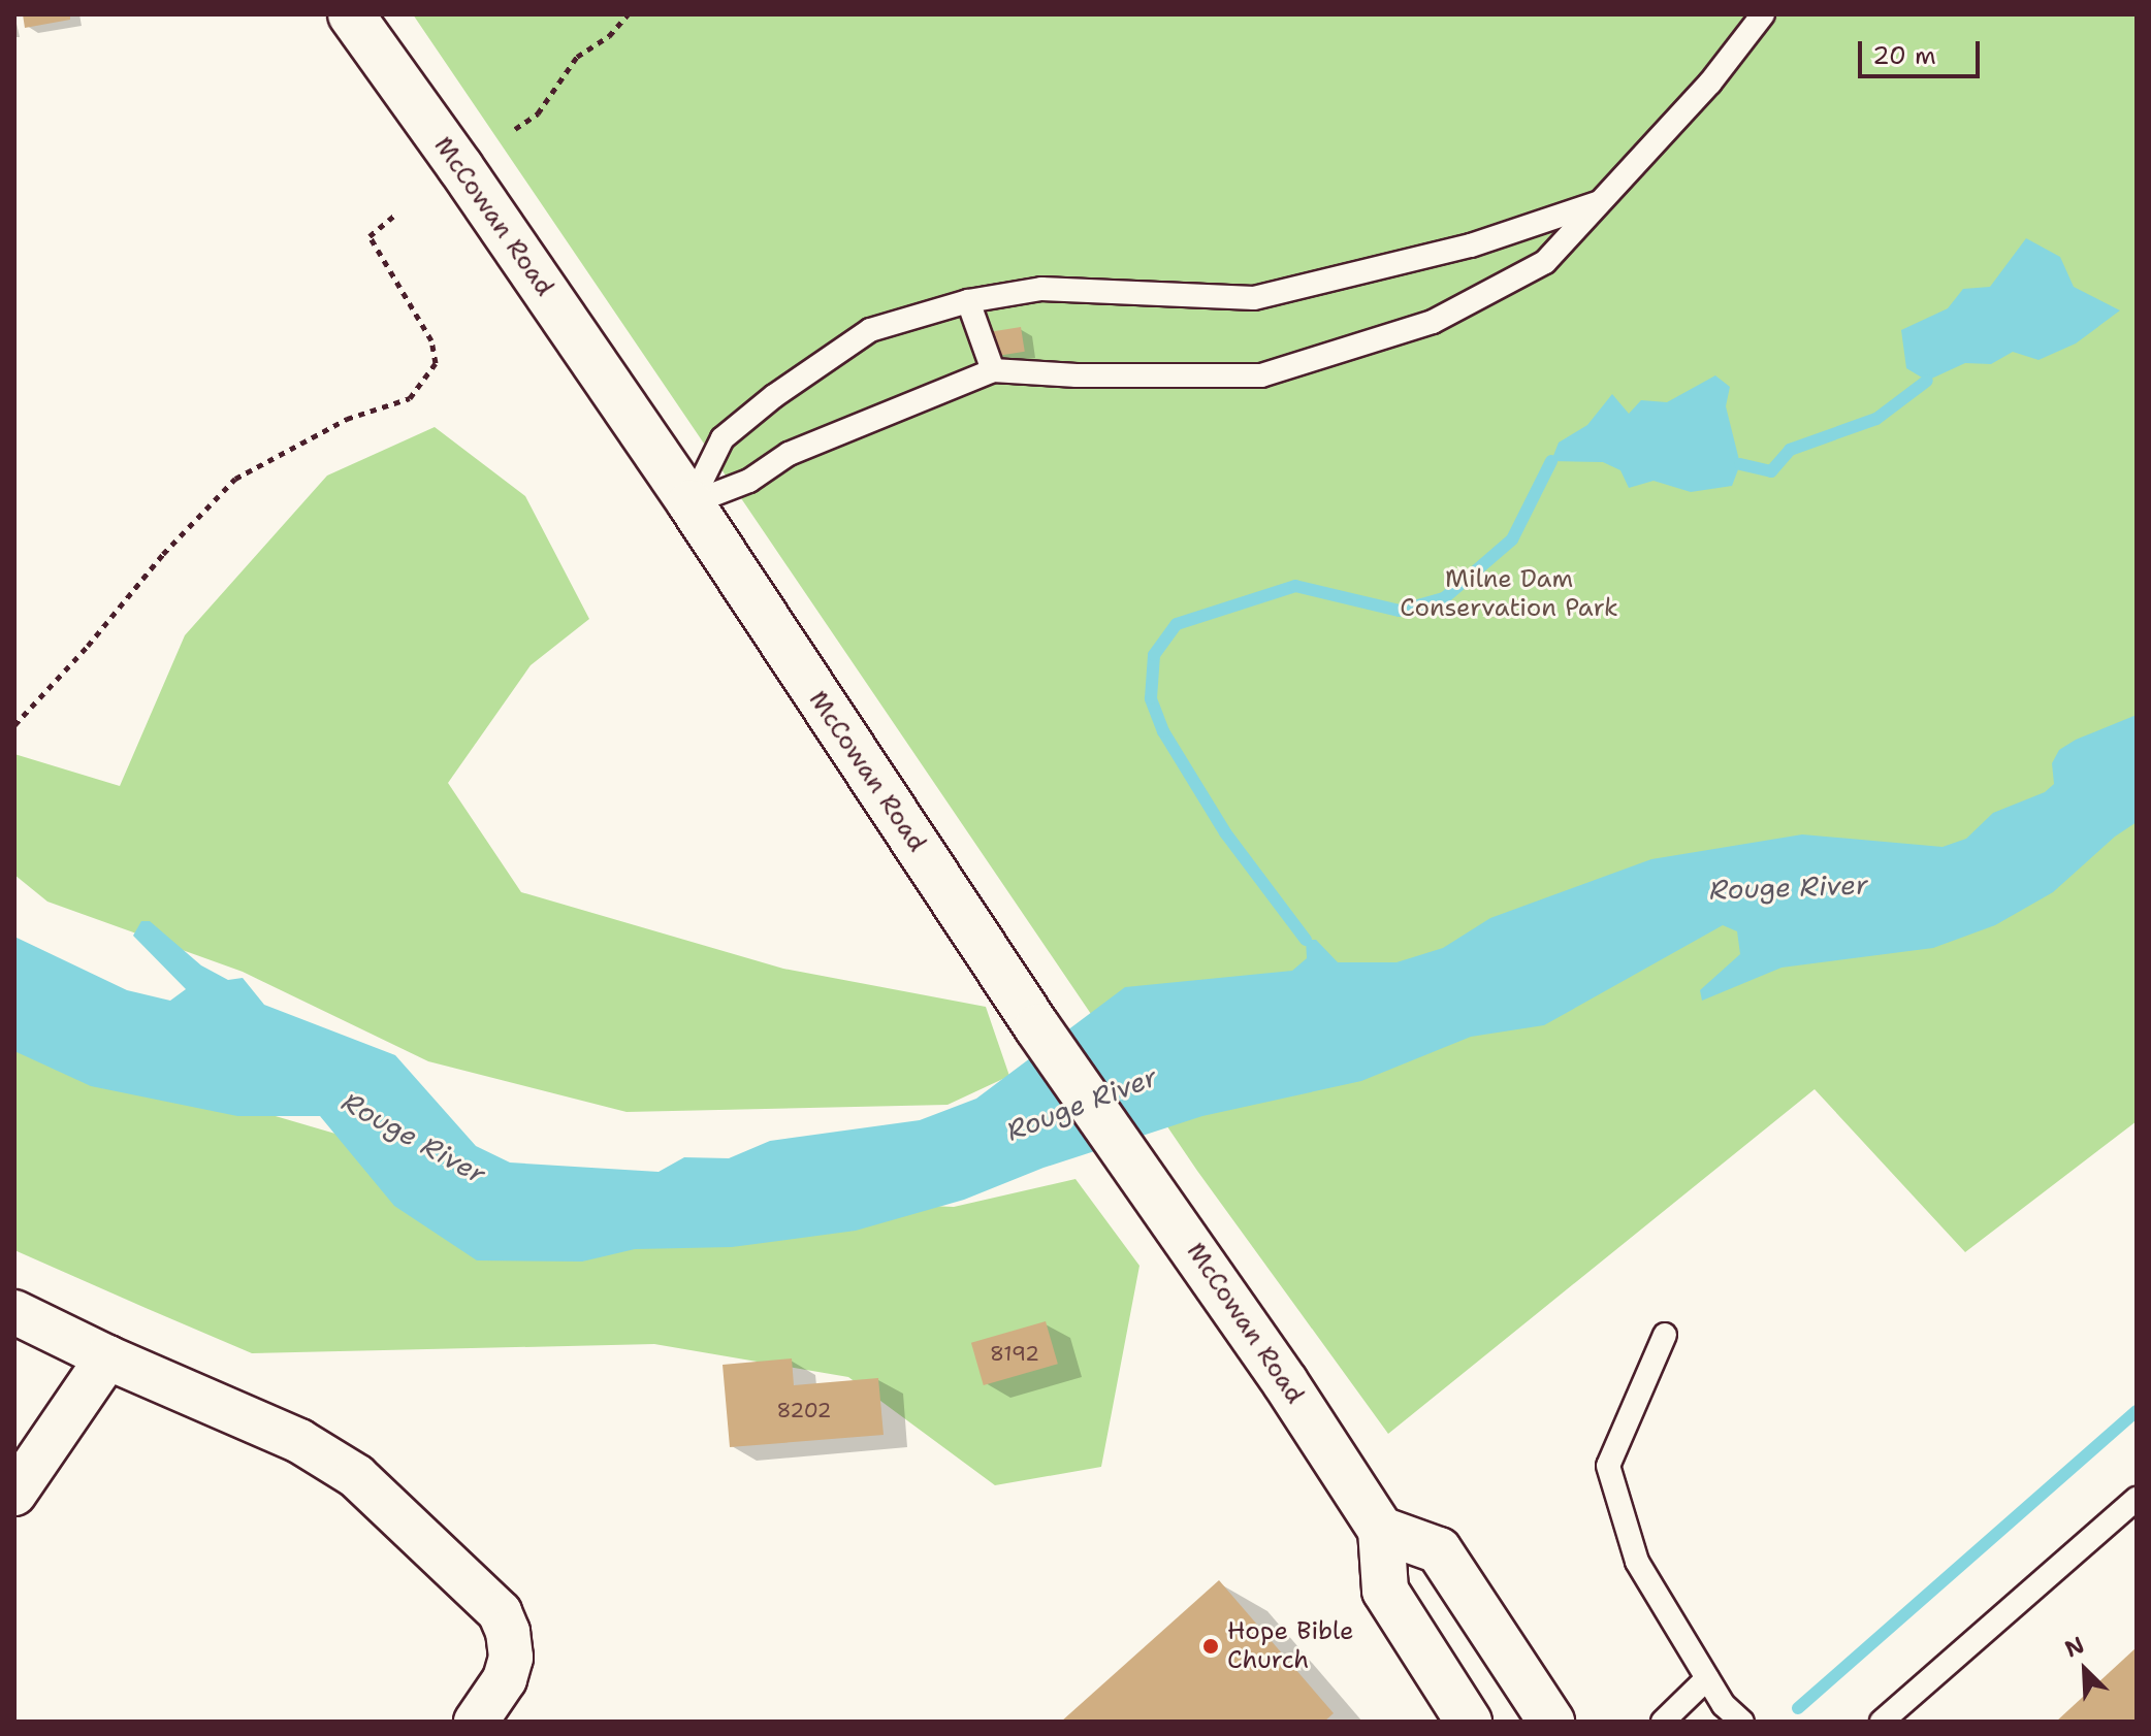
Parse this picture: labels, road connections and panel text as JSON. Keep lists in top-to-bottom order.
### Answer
{
  "streets": {
    "main road": ["McCowan Road"]
  },
  "water": ["Rouge River"],
  "parks": ["Milne Dam Conservation Park"],
  "places": ["Hope Bible Church"],
  "house_numbers": ["8192", "8202"],
  "scale_bar": "20 m",
  "north": "top left"
}
